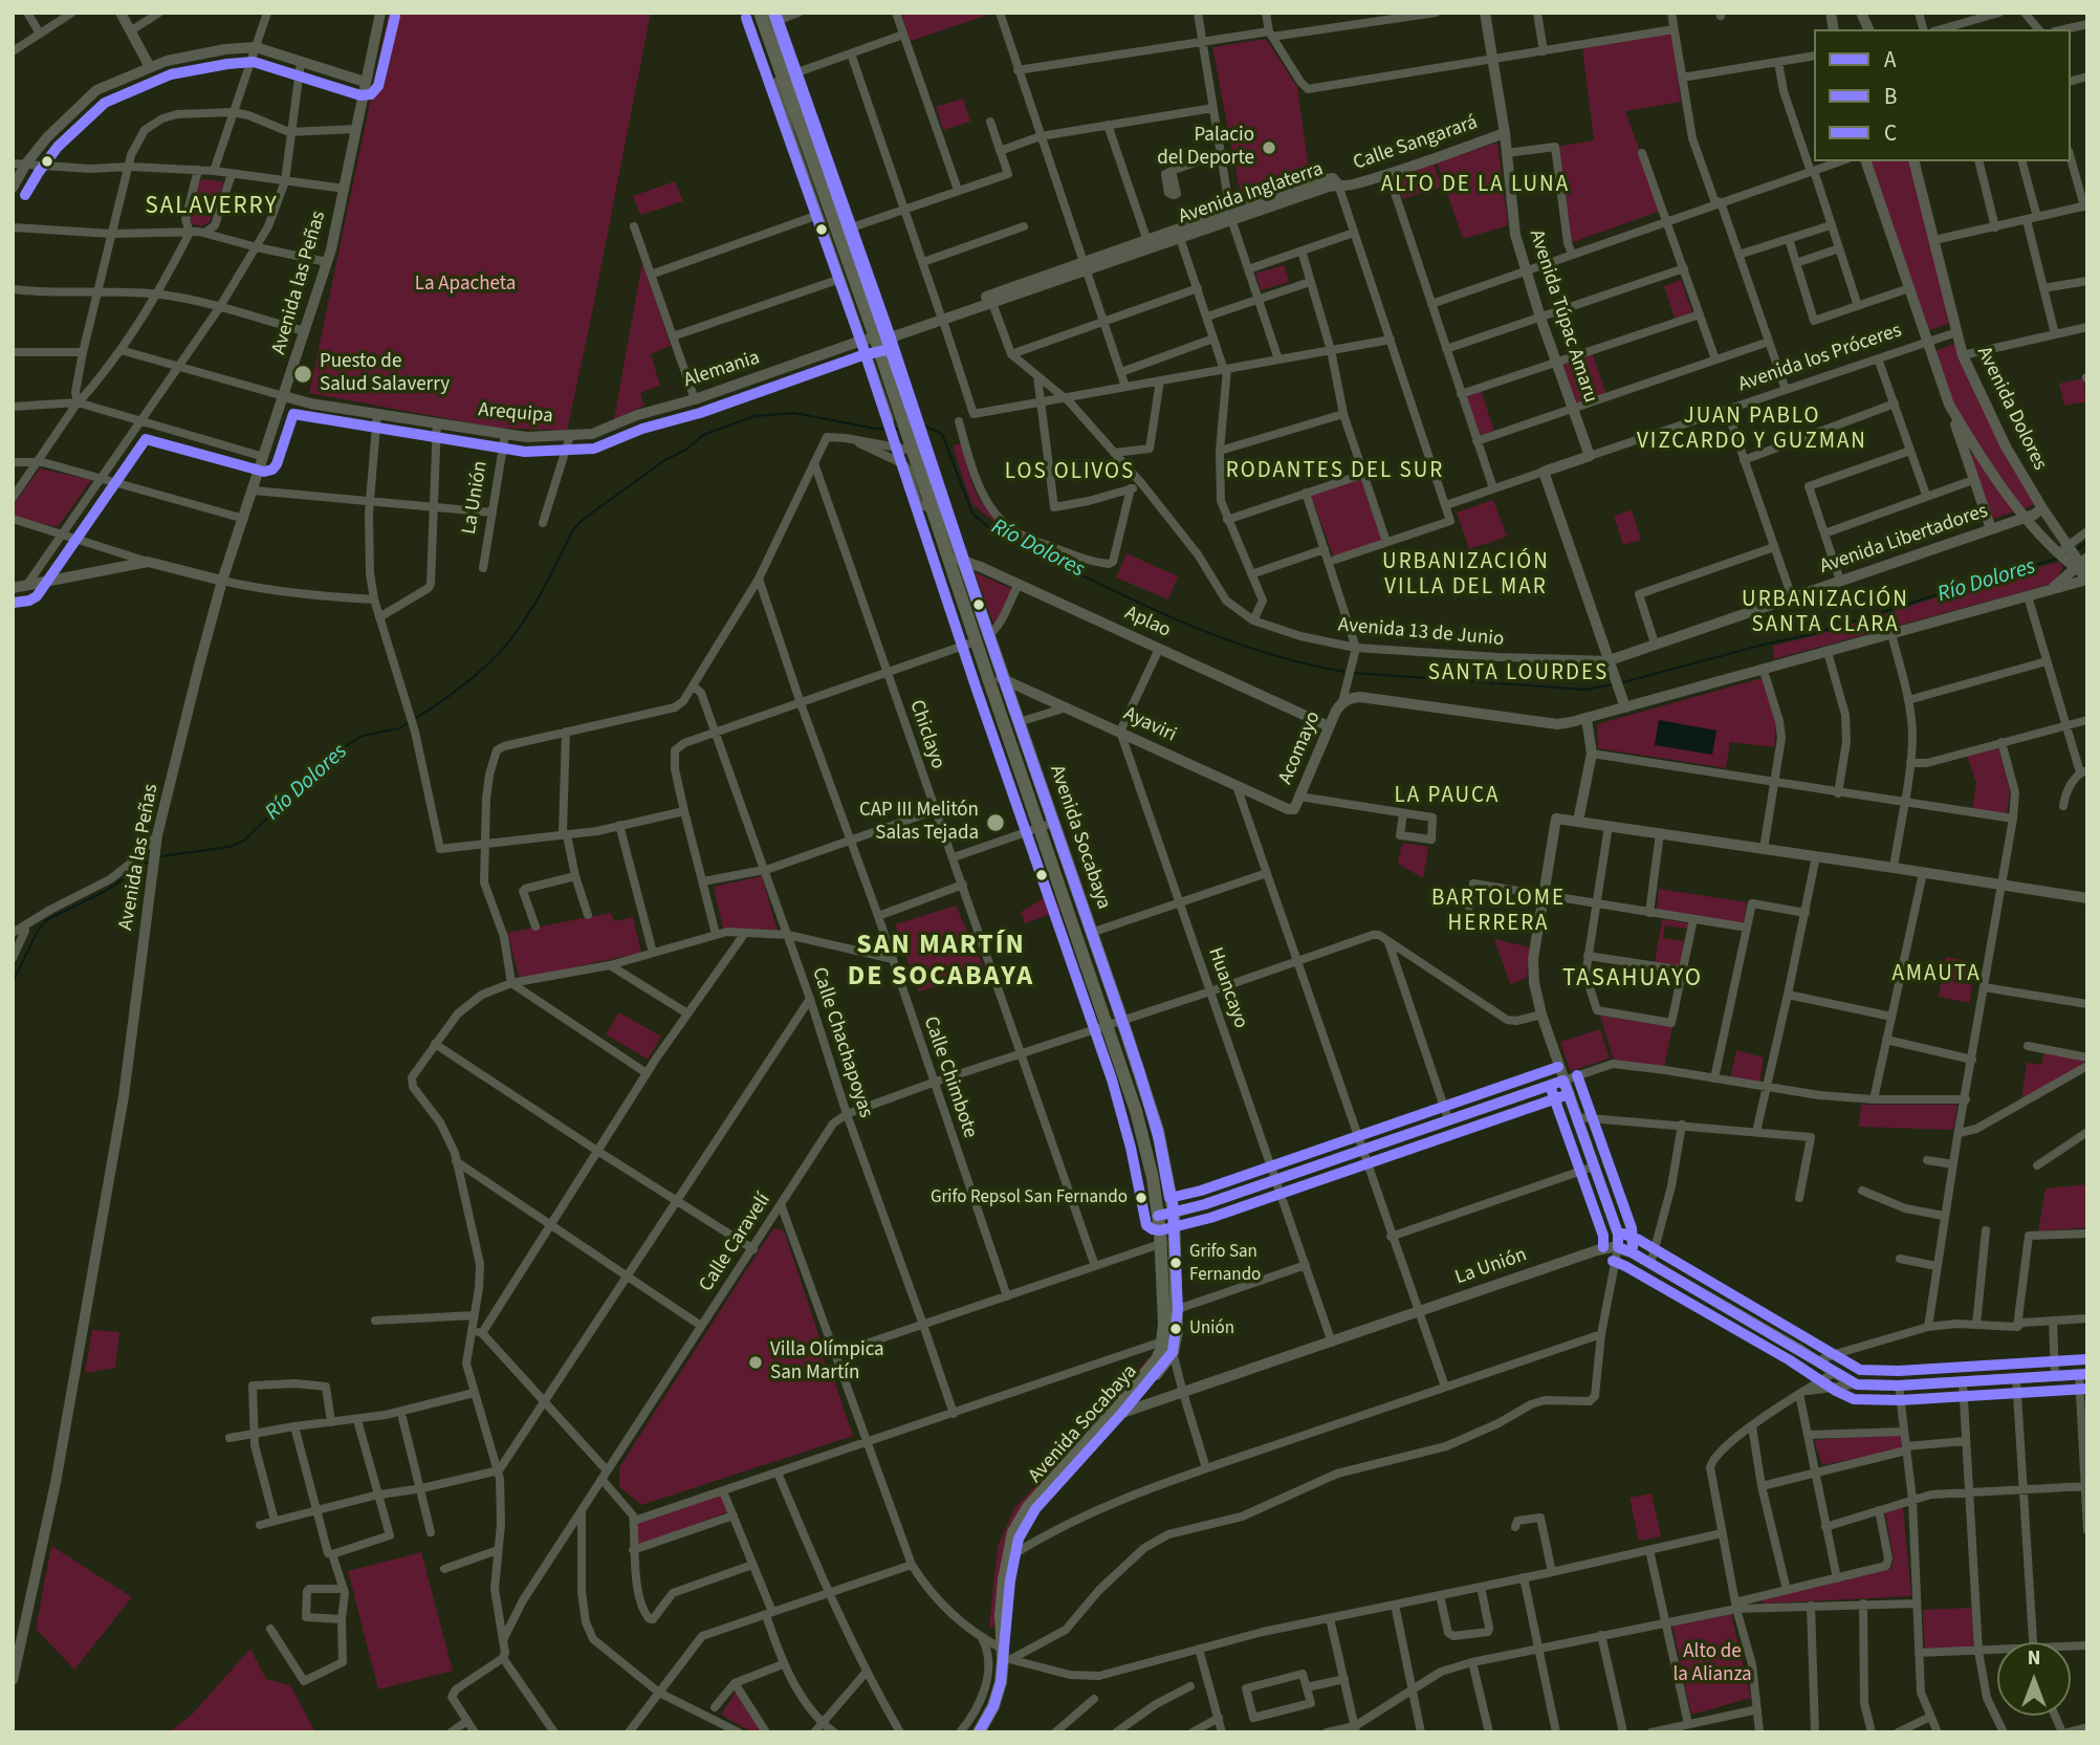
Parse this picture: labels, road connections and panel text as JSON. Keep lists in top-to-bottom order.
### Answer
{
  "streets": {
    "main road": ["Avenida Socabaya"],
    "street": [
      "Calle Sangarará",
      "Avenida Inglaterra",
      "Avenida las Peñas",
      "Avenida Túpac Amaru",
      "Avenida los Próceres",
      "Alemania",
      "Avenida Dolores",
      "Arequipa",
      "La Unión",
      "Avenida Libertadores",
      "Aplao",
      "Avenida 13 de Junio",
      "Ayaviri",
      "Chiclayo",
      "Acomayo",
      "Huancayo",
      "Calle Chachapoyas",
      "Calle Chimbote",
      "Calle Caravelí"
    ]
  },
  "crossings": [
    ["Calle Sangarará", "Avenida Inglaterra"],
    ["Calle Sangarará", "Avenida Túpac Amaru"],
    ["Avenida Inglaterra", "Alemania"],
    ["Avenida Inglaterra", "Avenida 13 de Junio"],
    ["Avenida Inglaterra", "Avenida Socabaya"],
    ["Avenida las Peñas", "Arequipa"],
    ["Avenida Túpac Amaru", "Avenida los Próceres"],
    ["Avenida los Próceres", "Avenida Dolores"],
    ["Alemania", "Arequipa"],
    ["Alemania", "Avenida Socabaya"],
    ["Avenida Dolores", "Avenida Libertadores"],
    ["Arequipa", "La Unión"],
    ["La Unión", "Avenida Socabaya"],
    ["La Unión", "Huancayo"],
    ["Avenida Libertadores", "Avenida 13 de Junio"],
    ["Aplao", "Acomayo"],
    ["Aplao", "Avenida Socabaya"],
    ["Ayaviri", "Acomayo"],
    ["Ayaviri", "Avenida Socabaya"],
    ["Ayaviri", "Huancayo"],
    ["Chiclayo", "Calle Caravelí"],
    ["Avenida Socabaya", "Calle Caravelí"],
    ["Huancayo", "Calle Caravelí"],
    ["Calle Chachapoyas", "Calle Caravelí"],
    ["Calle Chimbote", "Calle Caravelí"]
  ],
  "districts": [
    "ALTO DE LA LUNA",
    "SALAVERRY",
    "JUAN PABLO VIZCARDO Y GUZMAN",
    "RODANTES DEL SUR",
    "LOS OLIVOS",
    "URBANIZACIÓN VILLA DEL MAR",
    "URBANIZACIÓN SANTA CLARA",
    "SANTA LOURDES",
    "LA PAUCA",
    "BARTOLOME HERRERA",
    "SAN MARTÍN DE SOCABAYA",
    "AMAUTA",
    "TASAHUAYO"
  ],
  "water": ["Río Dolores"],
  "parks": ["La Apacheta", "Alto de la Alianza"],
  "places": [
    "Palacio del Deporte",
    "Puesto de Salud Salaverry",
    "CAP III Melitón Salas Tejada",
    "Grifo Repsol San Fernando",
    "Grifo San Fernando",
    "Unión",
    "Villa Olímpica San Martín"
  ],
  "lines": ["transit line A", "transit line C", "transit line B"],
  "legend": ["A", "B", "C"],
  "north": "top"
}
